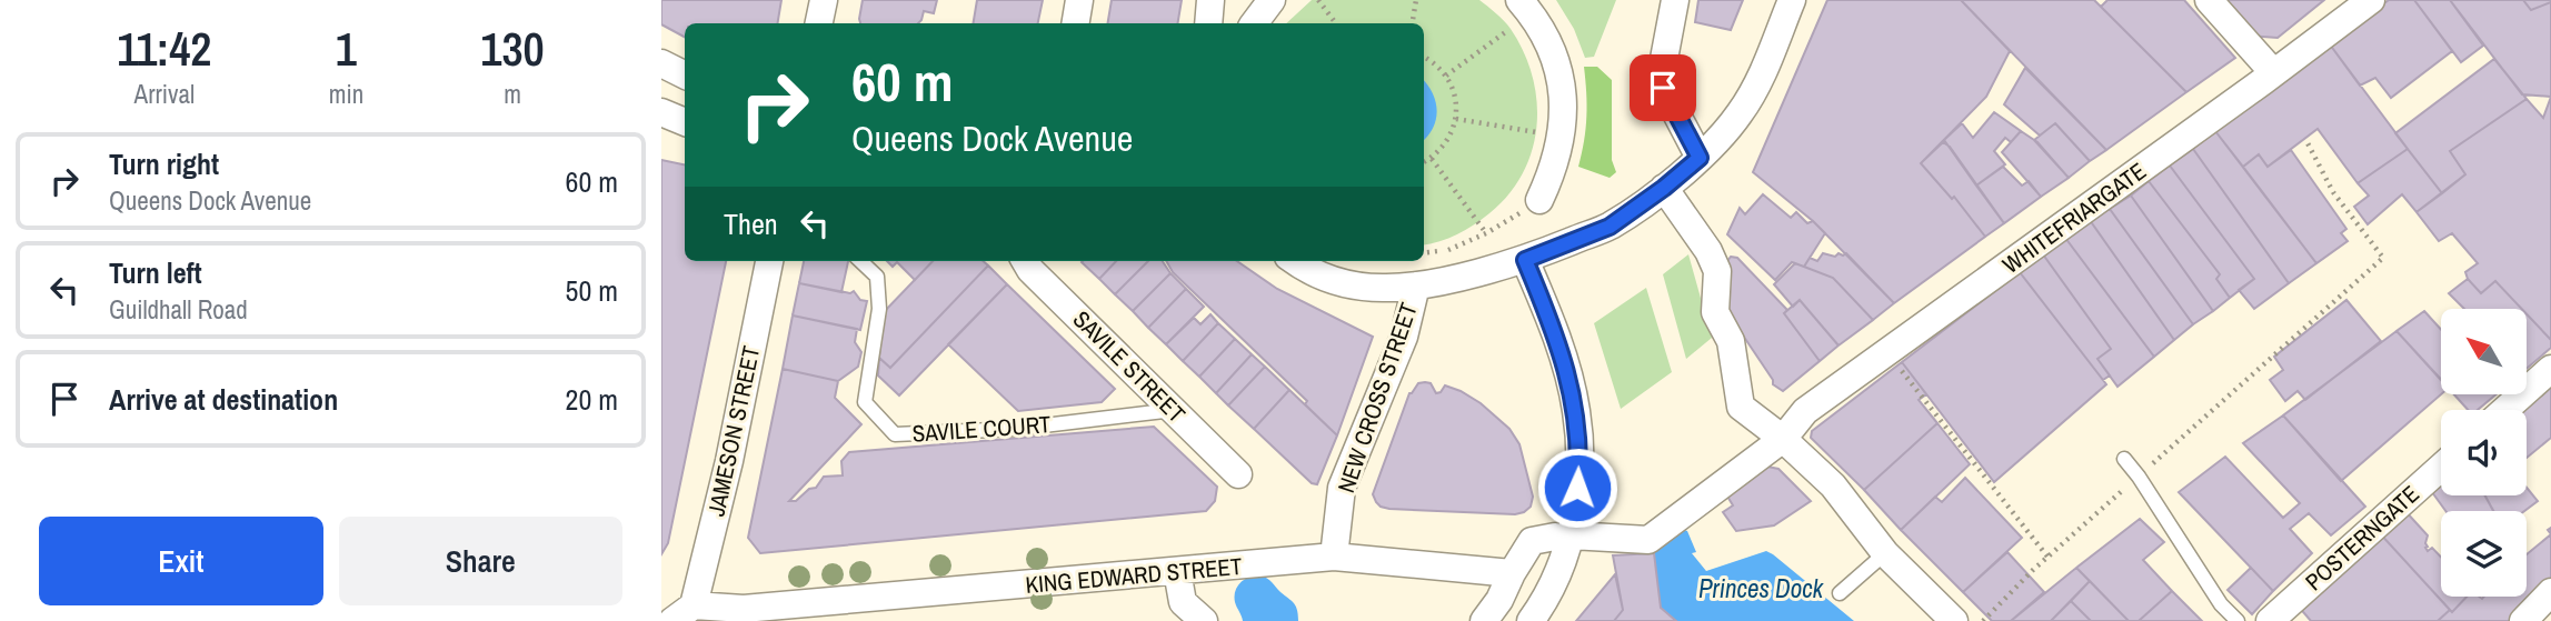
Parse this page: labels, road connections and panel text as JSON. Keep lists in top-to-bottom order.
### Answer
{
  "streets": {
    "street": [
      "WHITEFRIARGATE",
      "SAVILE STREET",
      "NEW CROSS STREET",
      "JAMESON STREET",
      "POSTERNGATE",
      "KING EDWARD STREET"
    ],
    "lane": ["SAVILE COURT"]
  },
  "crossings": [
    ["SAVILE STREET", "SAVILE COURT"],
    ["NEW CROSS STREET", "KING EDWARD STREET"],
    ["JAMESON STREET", "KING EDWARD STREET"]
  ],
  "water": ["Princes Dock"],
  "north": "top left",
  "page": {
    "eta": [
      "11:42",
      "Arrival",
      "1",
      "min",
      "130",
      "m"
    ],
    "turn": ["60 m", "Queens Dock Avenue"],
    "list": [
      {
        "name": "Turn right",
        "note": "Queens Dock Avenue",
        "value": "60 m"
      },
      {
        "name": "Turn left",
        "note": "Guildhall Road",
        "value": "50 m"
      },
      {
        "name": "Arrive at destination",
        "value": "20 m"
      }
    ],
    "then": "Then",
    "buttons": ["Exit", "Share"]
  }
}
